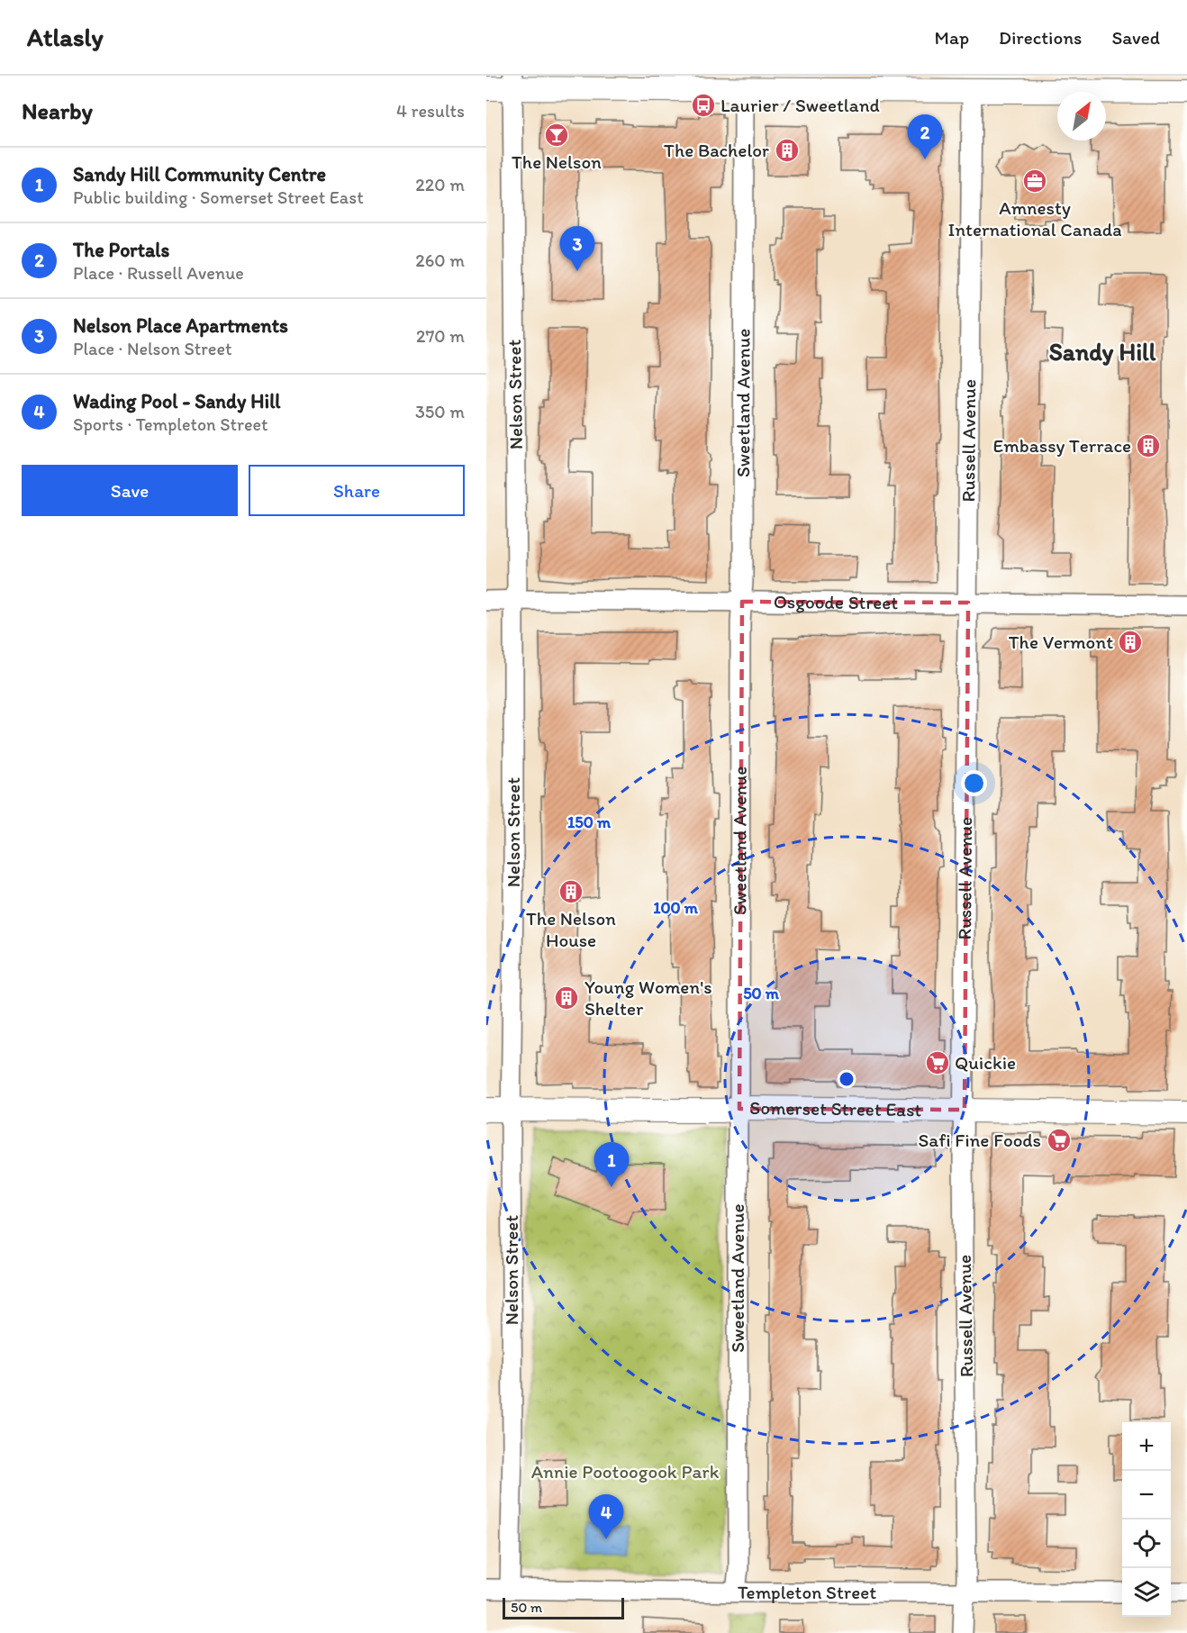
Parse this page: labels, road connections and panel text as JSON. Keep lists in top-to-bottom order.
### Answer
{
  "streets": {
    "street": [
      "Nelson Street",
      "Sweetland Avenue",
      "Russell Avenue",
      "Osgoode Street",
      "Somerset Street East",
      "Templeton Street"
    ]
  },
  "crossings": [
    ["Nelson Street", "Osgoode Street"],
    ["Nelson Street", "Somerset Street East"],
    ["Nelson Street", "Templeton Street"],
    ["Sweetland Avenue", "Osgoode Street"],
    ["Sweetland Avenue", "Somerset Street East"],
    ["Sweetland Avenue", "Templeton Street"],
    ["Russell Avenue", "Osgoode Street"],
    ["Russell Avenue", "Somerset Street East"],
    ["Russell Avenue", "Templeton Street"]
  ],
  "districts": ["Sandy Hill"],
  "parks": ["Annie Pootoogook Park"],
  "places": {
    "bus stop": ["Laurier / Sweetland"],
    "bar": ["The Nelson"],
    "building": [
      "The Bachelor",
      "Embassy Terrace",
      "The Vermont",
      "The Nelson House",
      "Young Women's Shelter"
    ],
    "office": ["Amnesty International Canada"],
    "supermarket": ["Quickie", "Safi Fine Foods"]
  },
  "scale_bar": "50 m",
  "north": "top right",
  "page": {
    "header": "Atlasly",
    "nav": ["Map", "Directions", "Saved"],
    "heading": ["Nearby", "4 results"],
    "pins": [
      "2",
      "3",
      "1",
      "4"
    ],
    "list": [
      {
        "mark": "1",
        "name": "Sandy Hill Community Centre",
        "note": "Public building · Somerset Street East",
        "value": "220 m"
      },
      {
        "mark": "2",
        "name": "The Portals",
        "note": "Place · Russell Avenue",
        "value": "260 m"
      },
      {
        "mark": "3",
        "name": "Nelson Place Apartments",
        "note": "Place · Nelson Street",
        "value": "270 m"
      },
      {
        "mark": "4",
        "name": "Wading Pool - Sandy Hill",
        "note": "Sports · Templeton Street",
        "value": "350 m"
      }
    ],
    "buttons": ["Save", "Share"],
    "map_buttons": ["+", "−"],
    "scale": "50 m"
  },
  "rings": ["150 m", "100 m", "50 m"]
}
